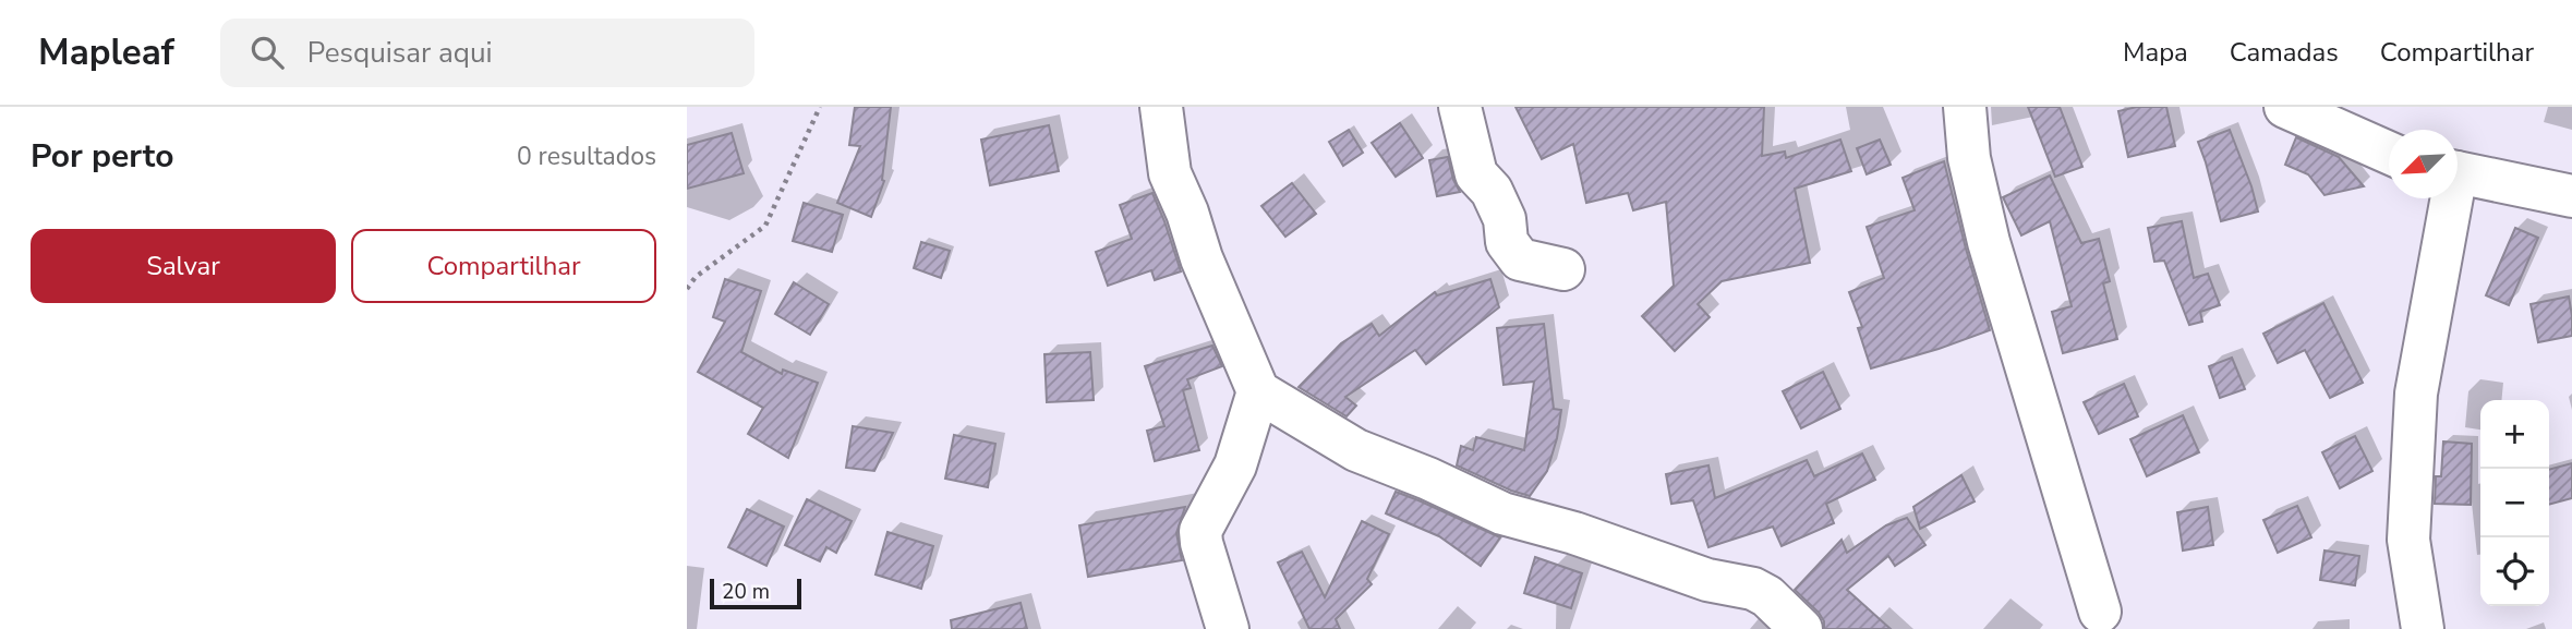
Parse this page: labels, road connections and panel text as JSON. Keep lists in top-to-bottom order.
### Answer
{
  "scale_bar": "20 m",
  "north": "bottom left",
  "page": {
    "header": "Mapleaf",
    "search": "Pesquisar aqui",
    "nav": ["Mapa", "Camadas", "Compartilhar"],
    "heading": ["Por perto", "0 resultados"],
    "buttons": ["Salvar", "Compartilhar"],
    "map_buttons": ["+", "−"],
    "scale": "20 m"
  }
}
